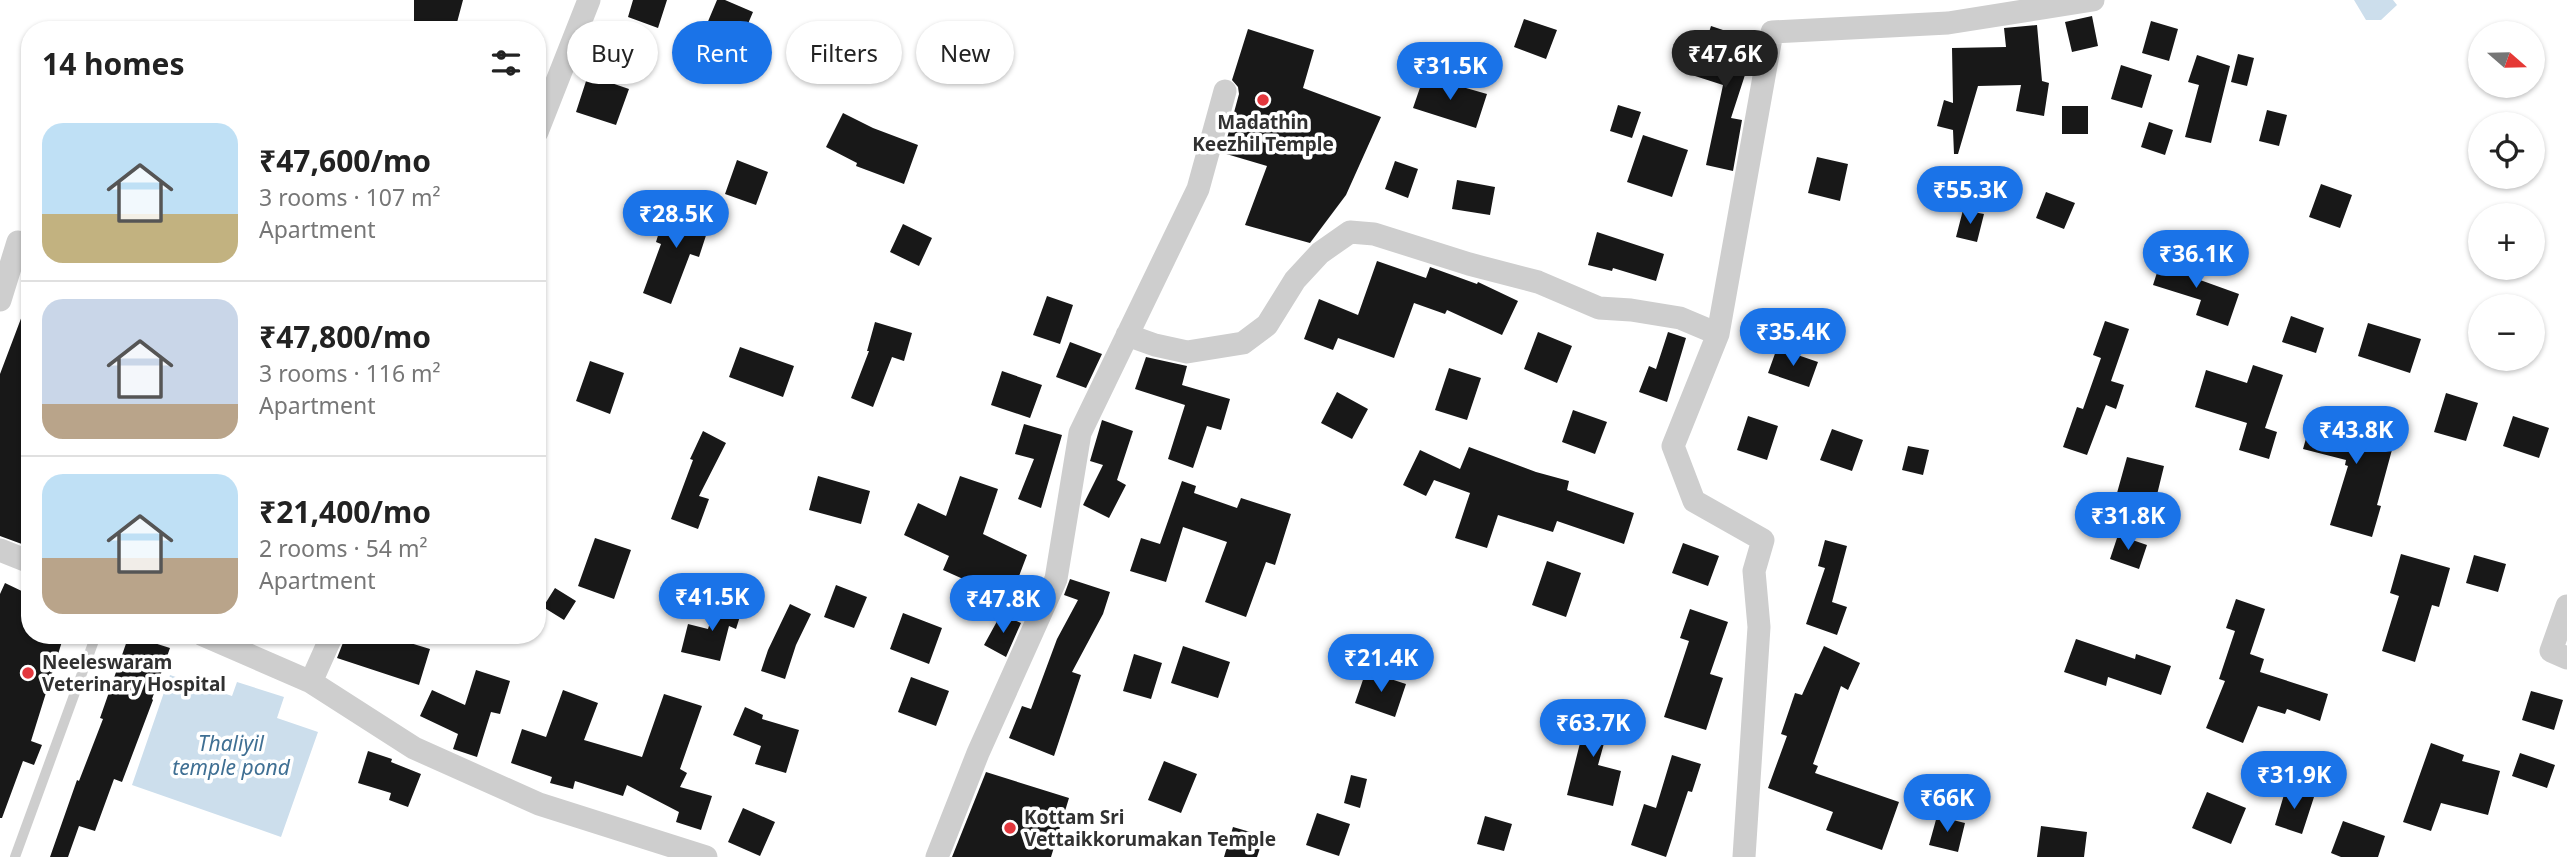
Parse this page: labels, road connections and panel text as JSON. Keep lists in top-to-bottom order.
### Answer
{
  "water": ["Thaliyil temple pond"],
  "places": ["Madathin Keezhil Temple", "Neeleswaram Veterinary Hospital", "Kottam Sri Vettaikkorumakan Temple"],
  "north": "right",
  "page": {
    "map_buttons": ["+", "−"],
    "chip": [
      "Buy",
      "Rent",
      "Filters",
      "New"
    ],
    "heading": "14 homes",
    "price": [
      "₹47.6K",
      "₹31.5K",
      "₹55.3K",
      "₹28.5K",
      "₹36.1K",
      "₹35.4K",
      "₹43.8K",
      "₹31.8K",
      "₹41.5K",
      "₹47.8K",
      "₹21.4K",
      "₹63.7K",
      "₹31.9K",
      "₹66K"
    ],
    "list": [
      {
        "name": "₹47,600/mo",
        "note": "3 rooms · 107 m² · Apartment"
      },
      {
        "name": "₹47,800/mo",
        "note": "3 rooms · 116 m² · Apartment"
      },
      {
        "name": "₹21,400/mo",
        "note": "2 rooms · 54 m² · Apartment"
      }
    ]
  }
}
